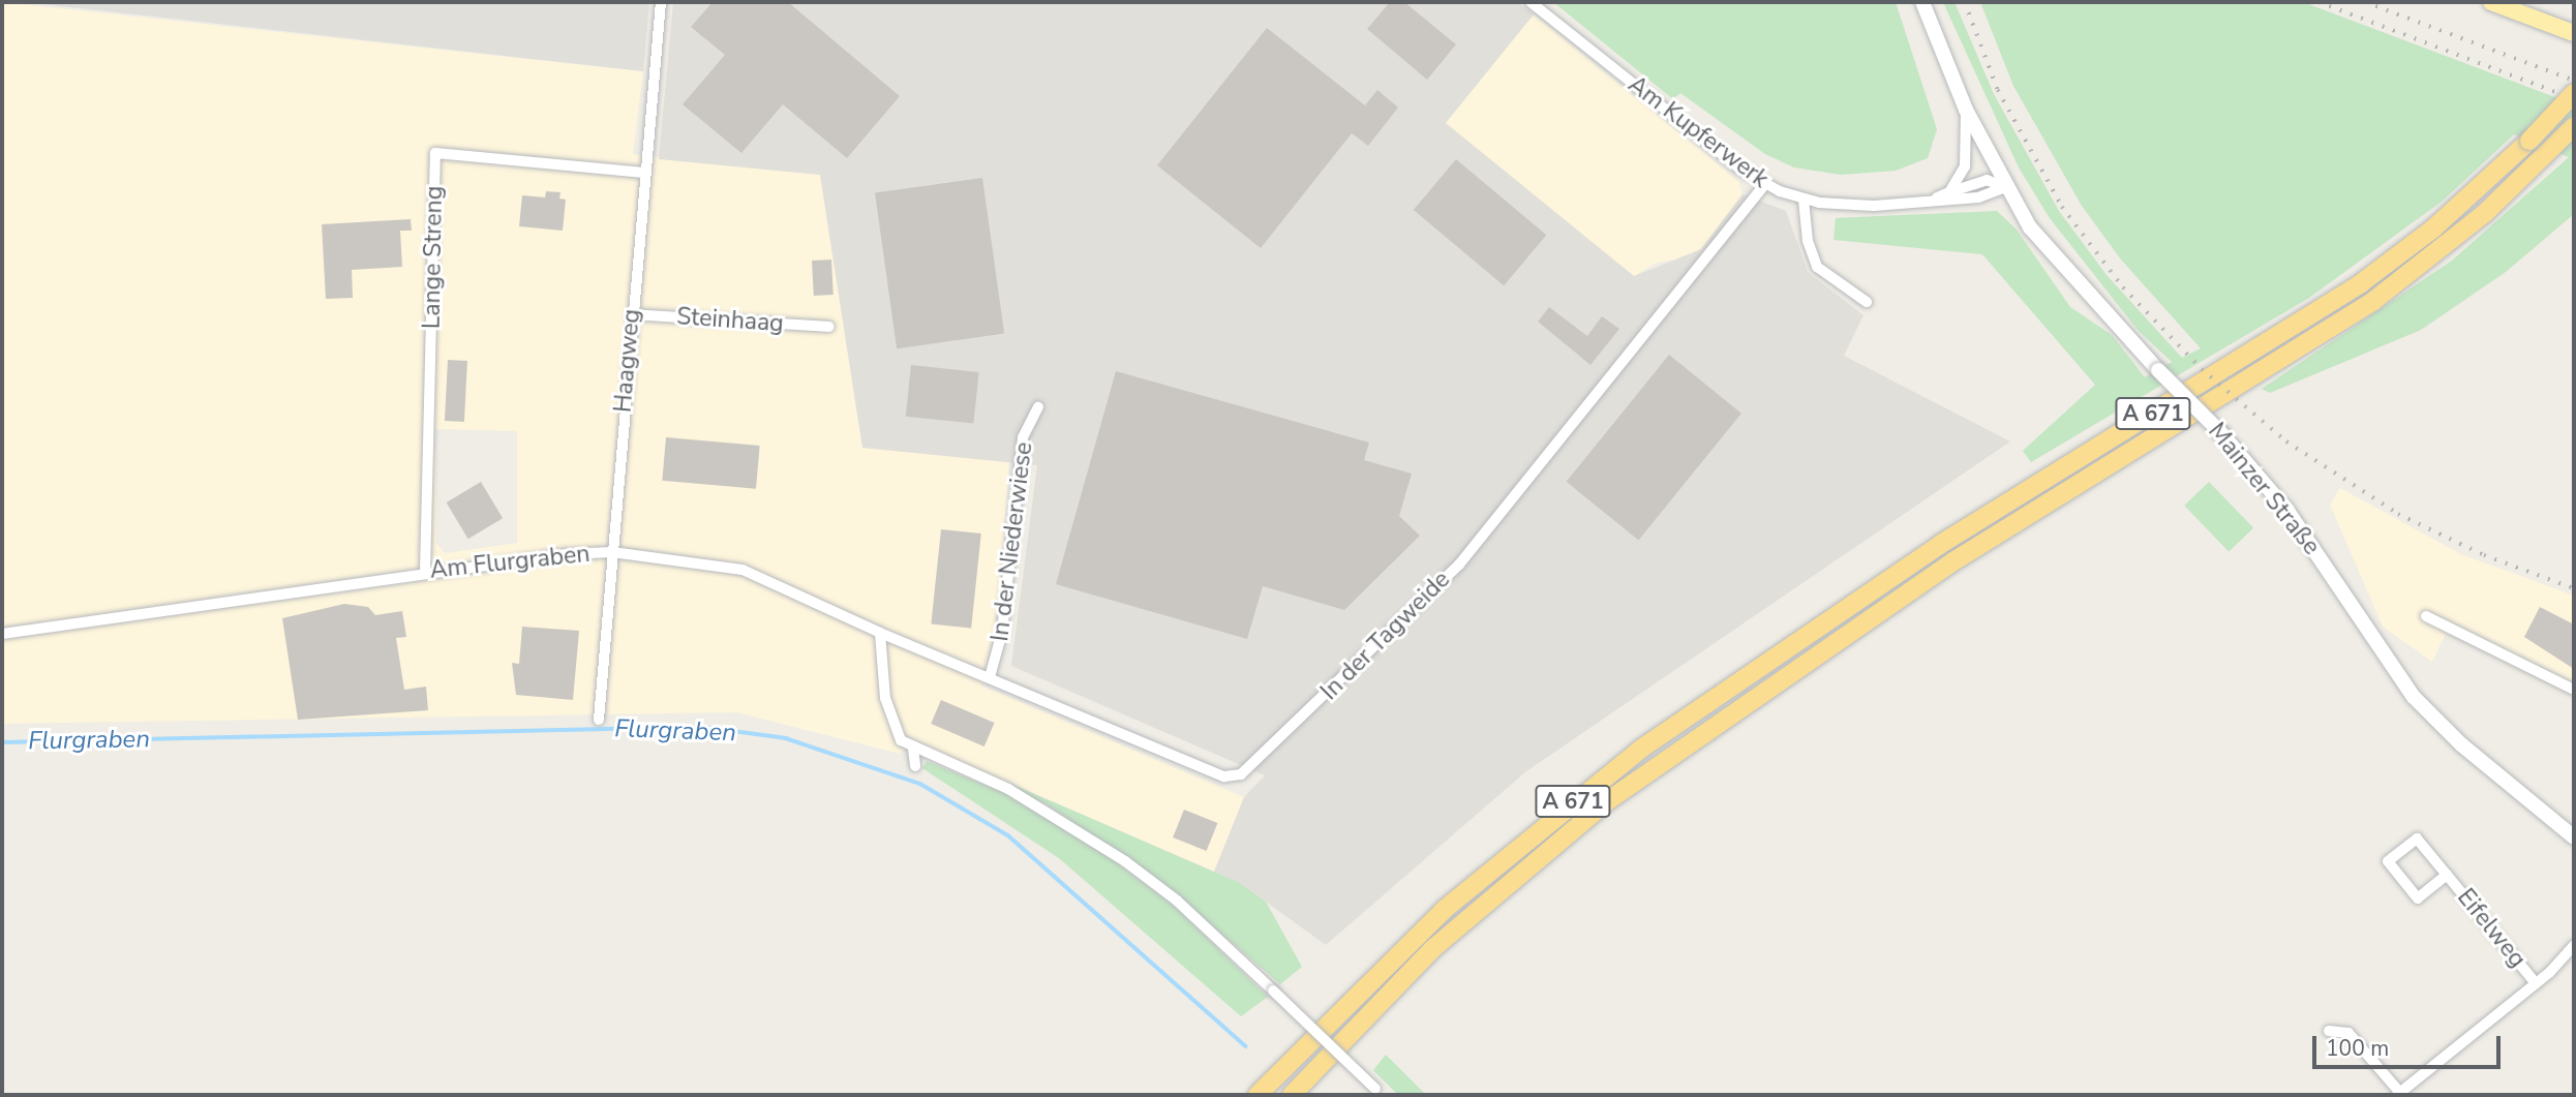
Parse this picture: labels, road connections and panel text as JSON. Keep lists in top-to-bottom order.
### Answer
{
  "streets": {
    "highway": ["A 671"],
    "main road": ["Mainzer Straße"],
    "street": [
      "Am Kupferwerk",
      "Lange Streng",
      "Steinhaag",
      "Haagweg",
      "In der Niederwiese",
      "Am Flurgraben",
      "In der Tagweide",
      "Eifelweg"
    ]
  },
  "crossings": [
    ["Am Kupferwerk", "Mainzer Straße"],
    ["Am Kupferwerk", "In der Tagweide"],
    ["Lange Streng", "Haagweg"],
    ["Lange Streng", "Am Flurgraben"],
    ["Steinhaag", "Haagweg"],
    ["Haagweg", "Am Flurgraben"],
    ["In der Niederwiese", "In der Tagweide"],
    ["Am Flurgraben", "In der Tagweide"]
  ],
  "water": ["Flurgraben"],
  "scale_bar": "100 m"
}
